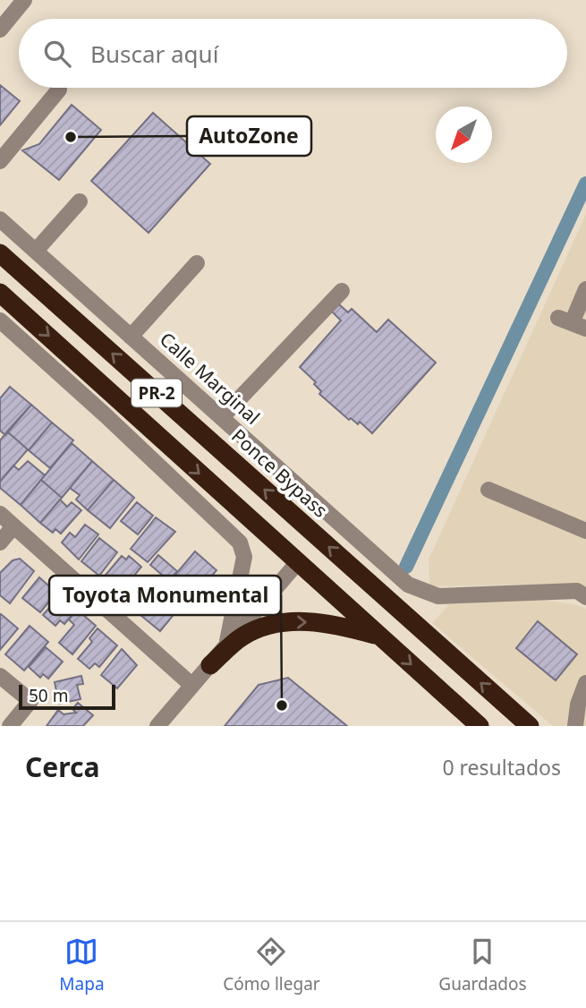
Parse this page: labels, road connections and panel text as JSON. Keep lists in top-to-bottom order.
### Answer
{
  "streets": {
    "highway": ["PR-2", "Ponce Bypass"],
    "street": ["Calle Marginal"]
  },
  "places": ["AutoZone", "Toyota Monumental"],
  "scale_bar": "50 m",
  "north": "bottom left",
  "page": {
    "search": "Buscar aquí",
    "scale": "50 m",
    "heading": ["Cerca", "0 resultados"],
    "nav": ["Mapa", "Cómo llegar", "Guardados"]
  }
}
